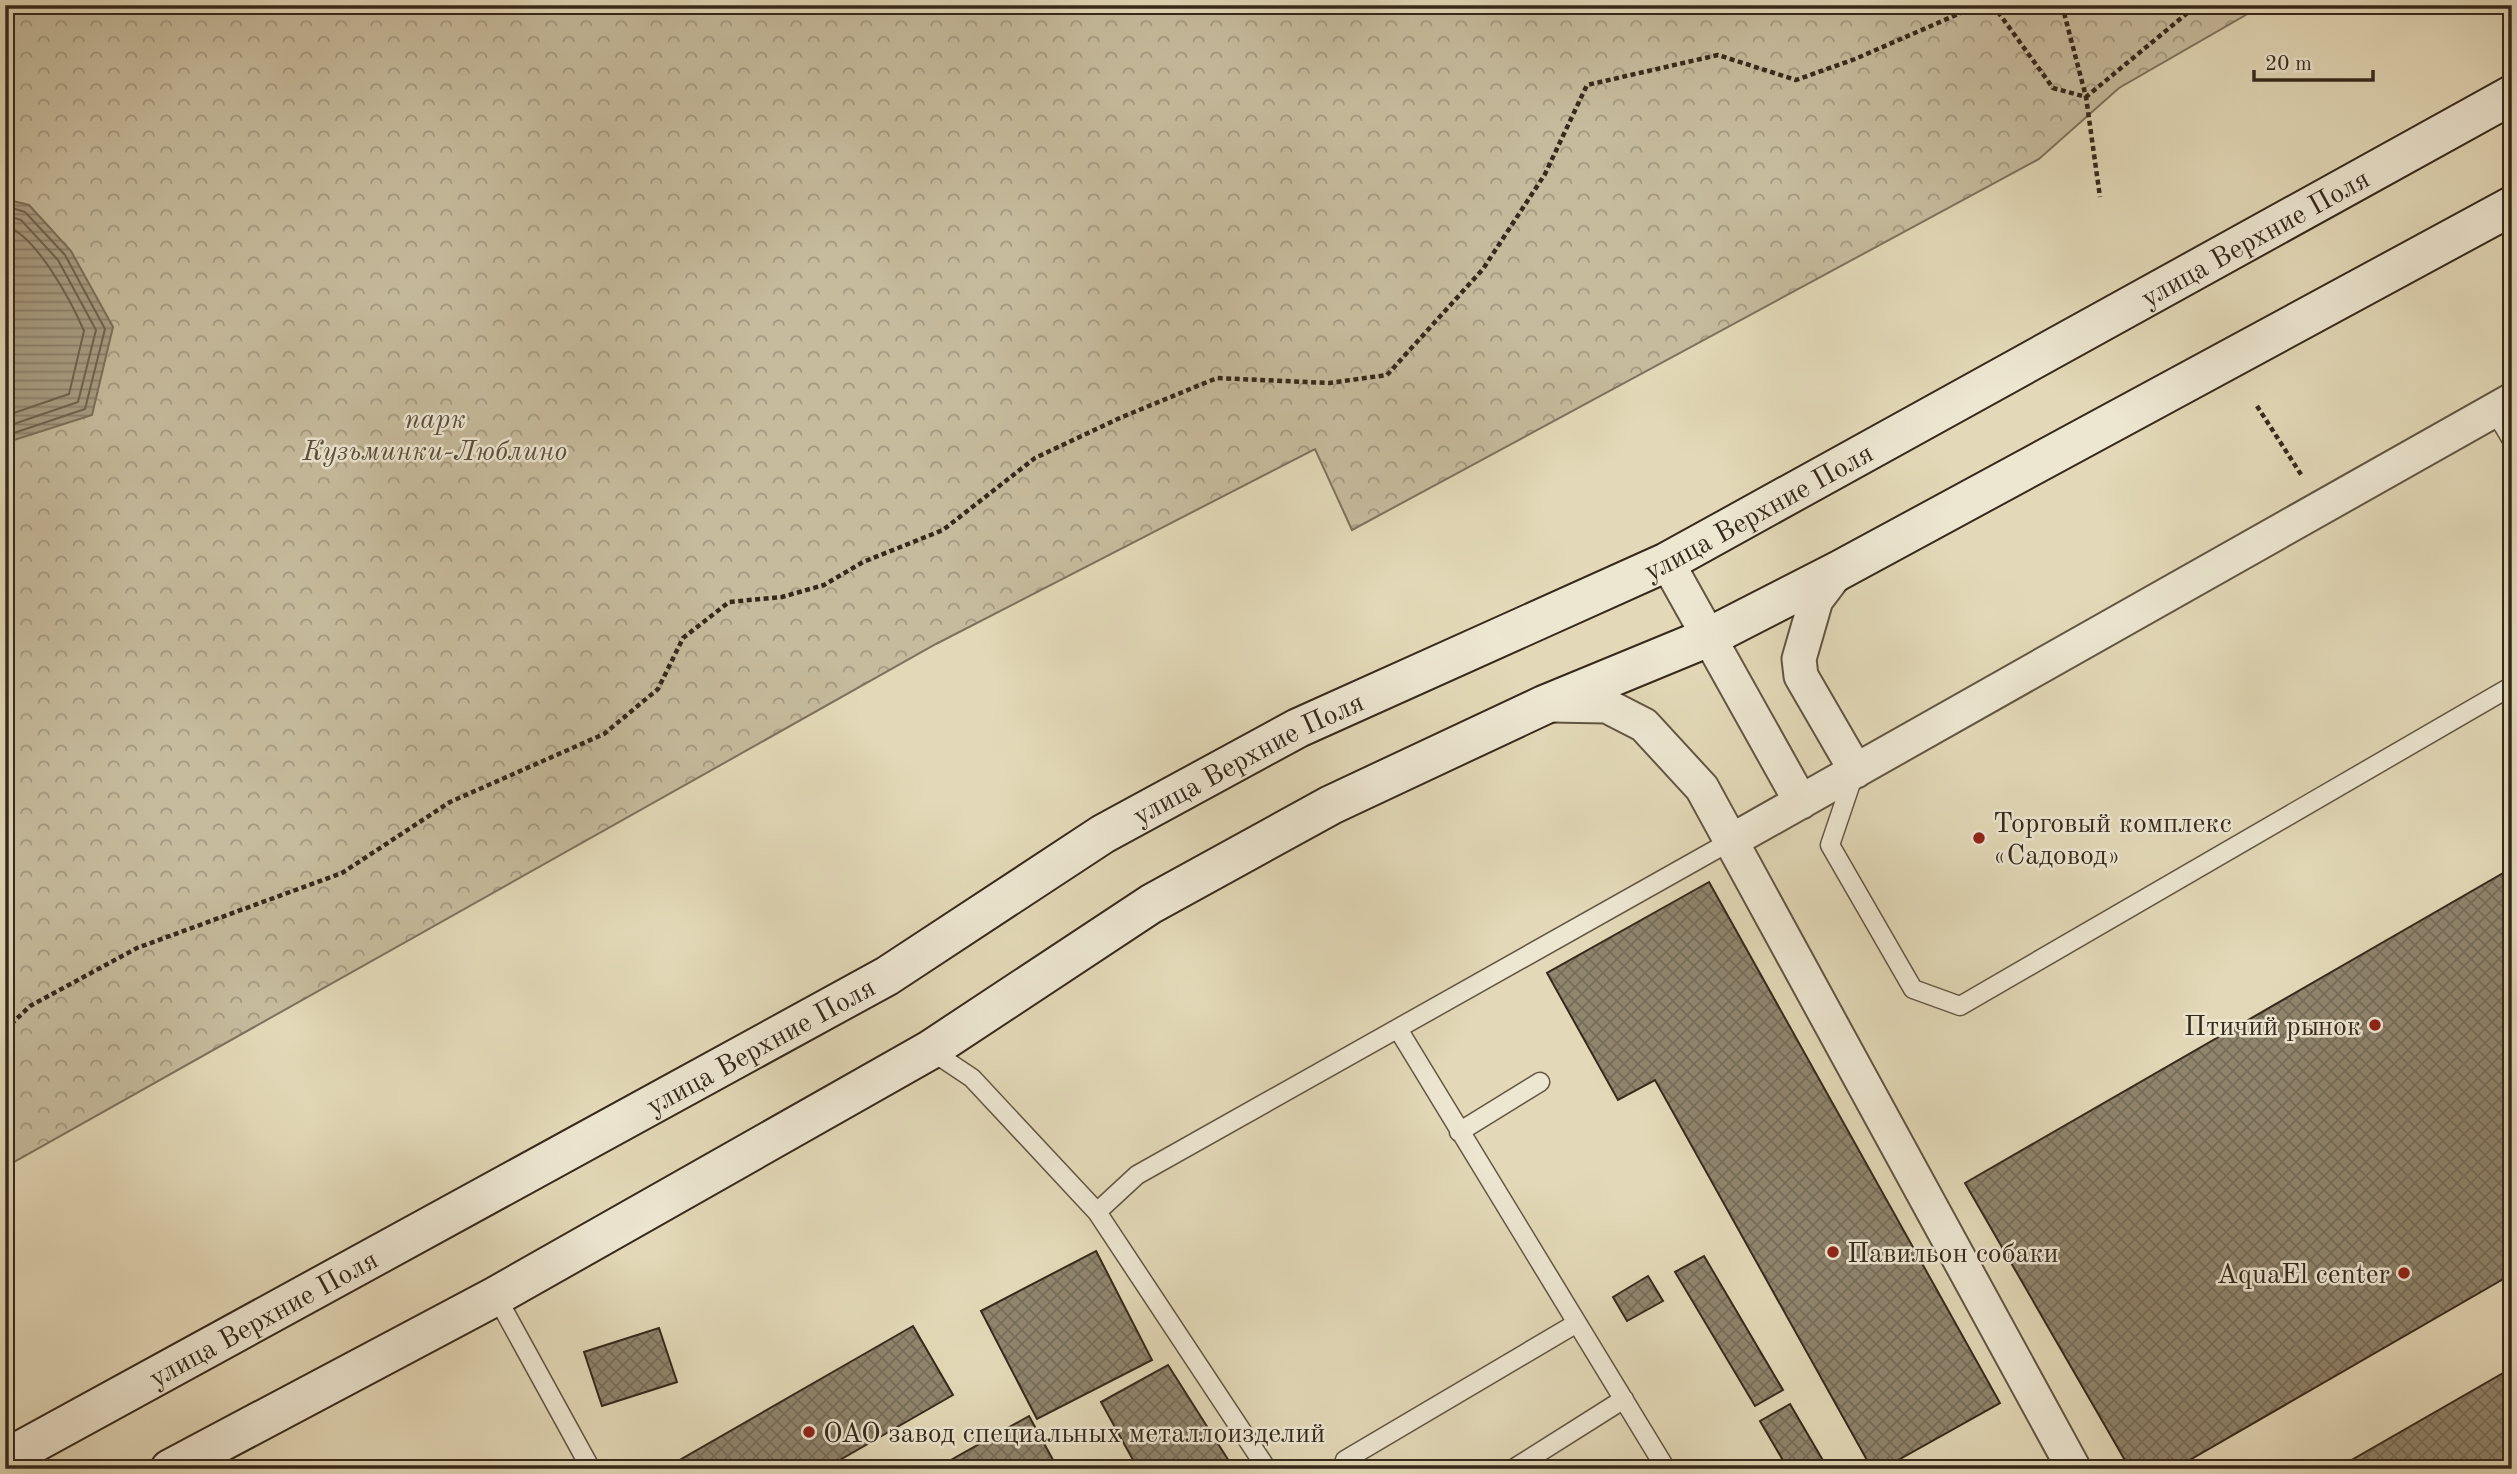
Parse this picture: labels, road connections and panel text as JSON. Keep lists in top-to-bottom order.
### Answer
{
  "streets": {
    "main road": ["улица Верхние Поля"]
  },
  "parks": ["парк Кузьминки-Люблино"],
  "places": [
    "Торговый комплекс «Садовод»",
    "Птичий рынок",
    "Павильон собаки",
    "AquaEl center",
    "ОАО завод специальных металлоизделий"
  ],
  "scale_bar": "20 m"
}
